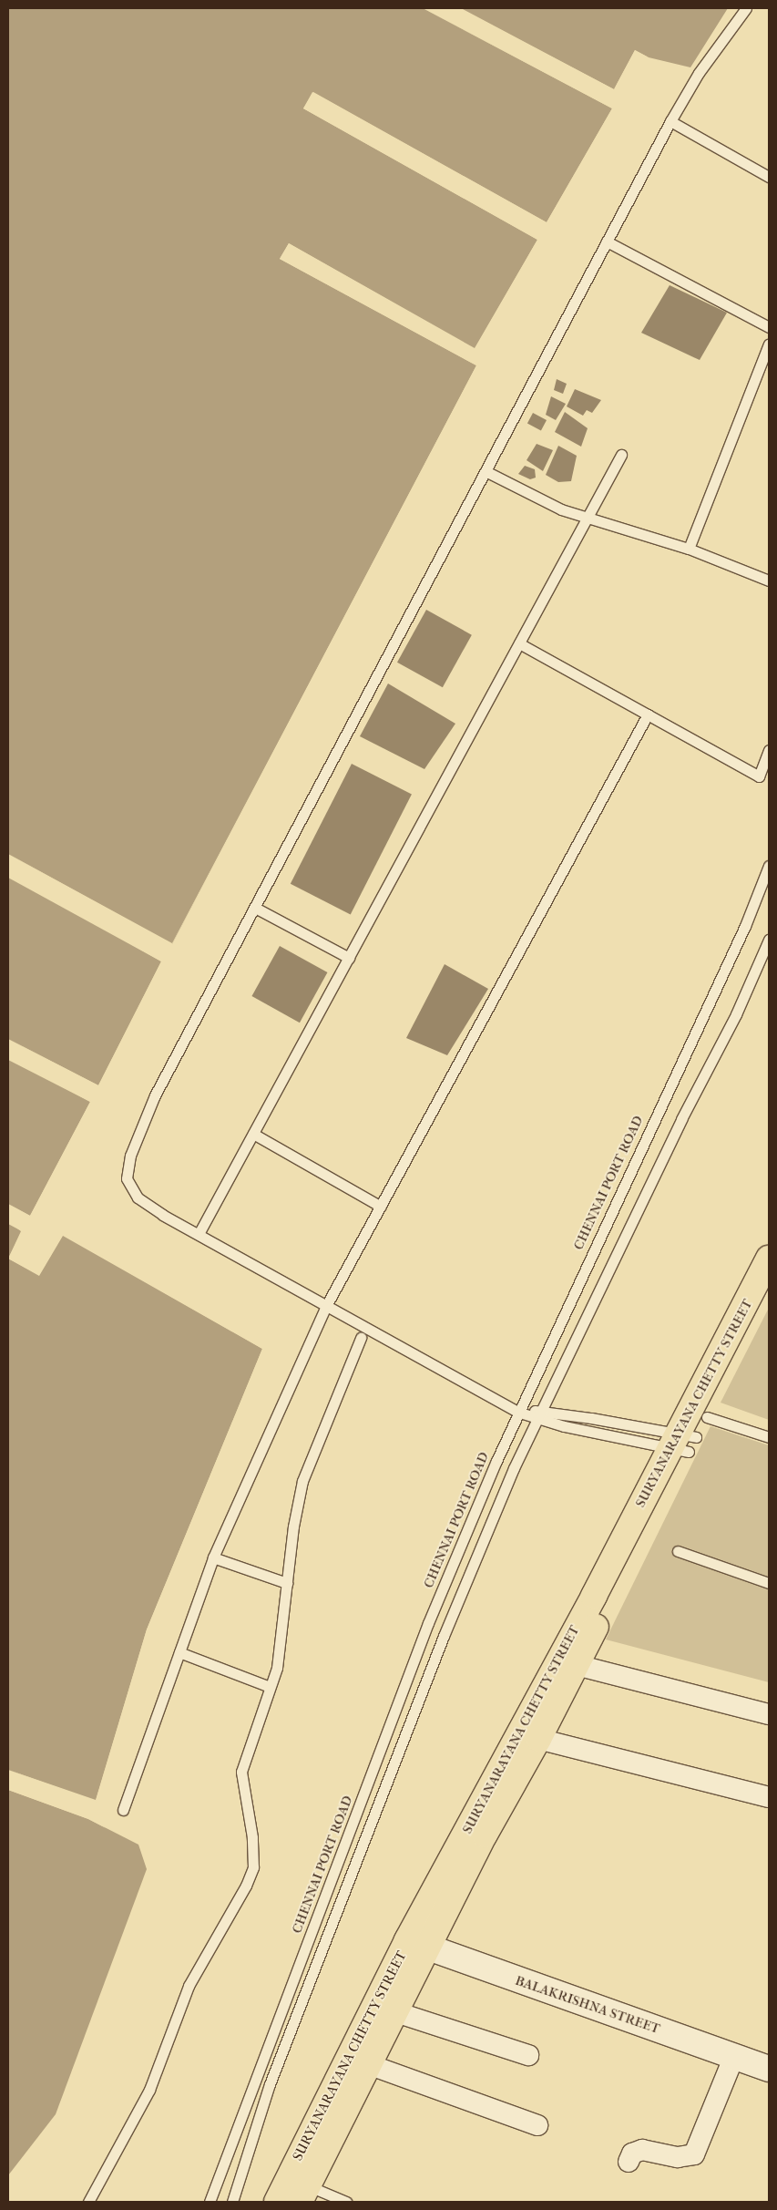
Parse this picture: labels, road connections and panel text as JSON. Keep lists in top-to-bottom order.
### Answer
{
  "streets": {
    "main road": ["SURYANARAYANA CHETTY STREET"],
    "street": ["BALAKRISHNA STREET"],
    "lane": ["CHENNAI PORT ROAD"]
  },
  "crossings": [
    ["SURYANARAYANA CHETTY STREET", "BALAKRISHNA STREET"]
  ]
}
